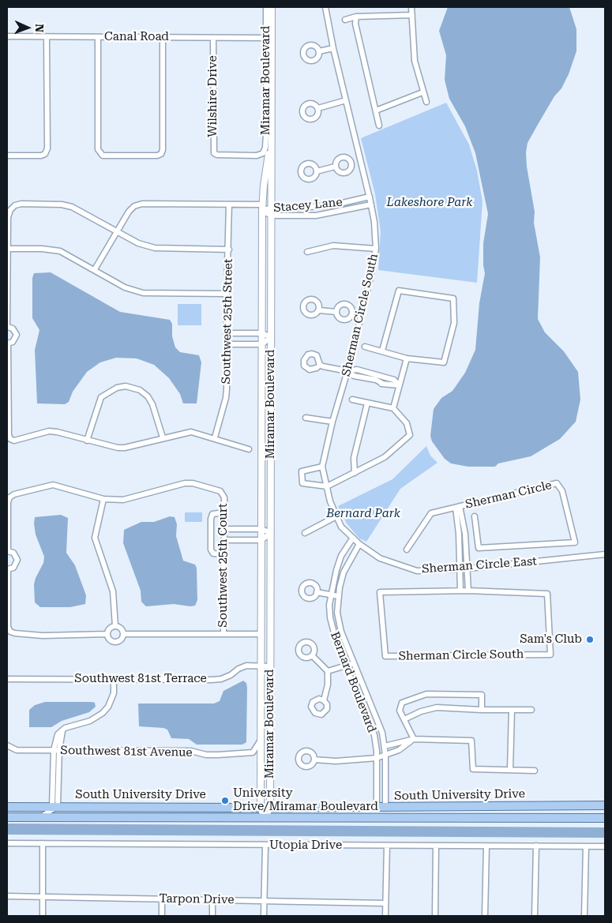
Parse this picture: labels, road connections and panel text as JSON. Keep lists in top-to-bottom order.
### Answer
{
  "streets": {
    "main road": ["South University Drive"],
    "street": [
      "Canal Road",
      "Miramar Boulevard",
      "Wilshire Drive",
      "Stacey Lane",
      "Sherman Circle South",
      "Southwest 25th Street",
      "Sherman Circle",
      "Southwest 25th Court",
      "Sherman Circle East",
      "Southwest 81st Terrace",
      "Bernard Boulevard",
      "Southwest 81st Avenue",
      "Utopia Drive",
      "Tarpon Drive"
    ]
  },
  "crossings": [
    ["Canal Road", "Miramar Boulevard"],
    ["Canal Road", "Wilshire Drive"],
    ["Miramar Boulevard", "Wilshire Drive"],
    ["Miramar Boulevard", "Stacey Lane"],
    ["Miramar Boulevard", "Southwest 81st Terrace"],
    ["Miramar Boulevard", "Southwest 81st Avenue"],
    ["Miramar Boulevard", "South University Drive"],
    ["Stacey Lane", "Sherman Circle South"],
    ["Sherman Circle South", "Sherman Circle East"],
    ["Sherman Circle South", "Bernard Boulevard"],
    ["Sherman Circle East", "Bernard Boulevard"],
    ["Bernard Boulevard", "South University Drive"]
  ],
  "parks": ["Lakeshore Park", "Bernard Park"],
  "places": ["Sam's Club", "University Drive/Miramar Boulevard"],
  "north": "right"
}
